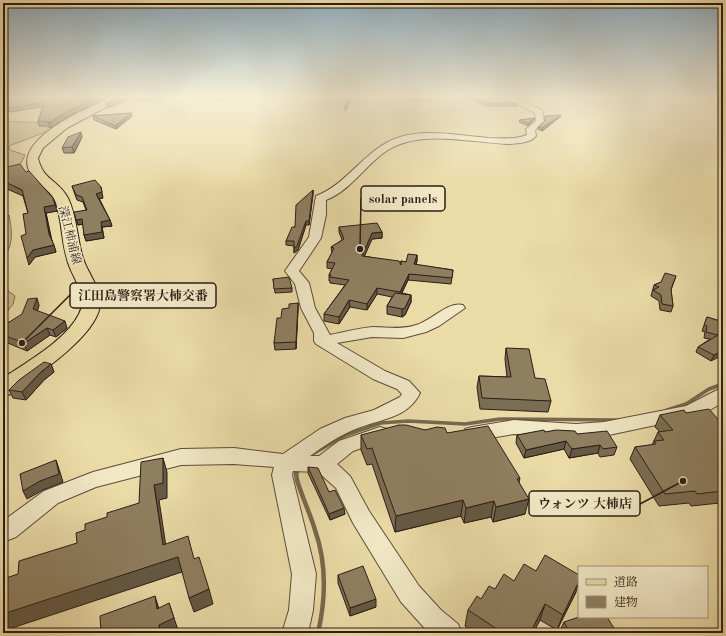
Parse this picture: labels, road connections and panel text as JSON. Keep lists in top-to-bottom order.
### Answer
{
  "streets": {
    "main road": ["深江柿浦線"]
  },
  "places": ["solar panels", "江田島警察署大柿交番", "ウォンツ 大柿店"],
  "legend": ["道路", "建物"]
}
